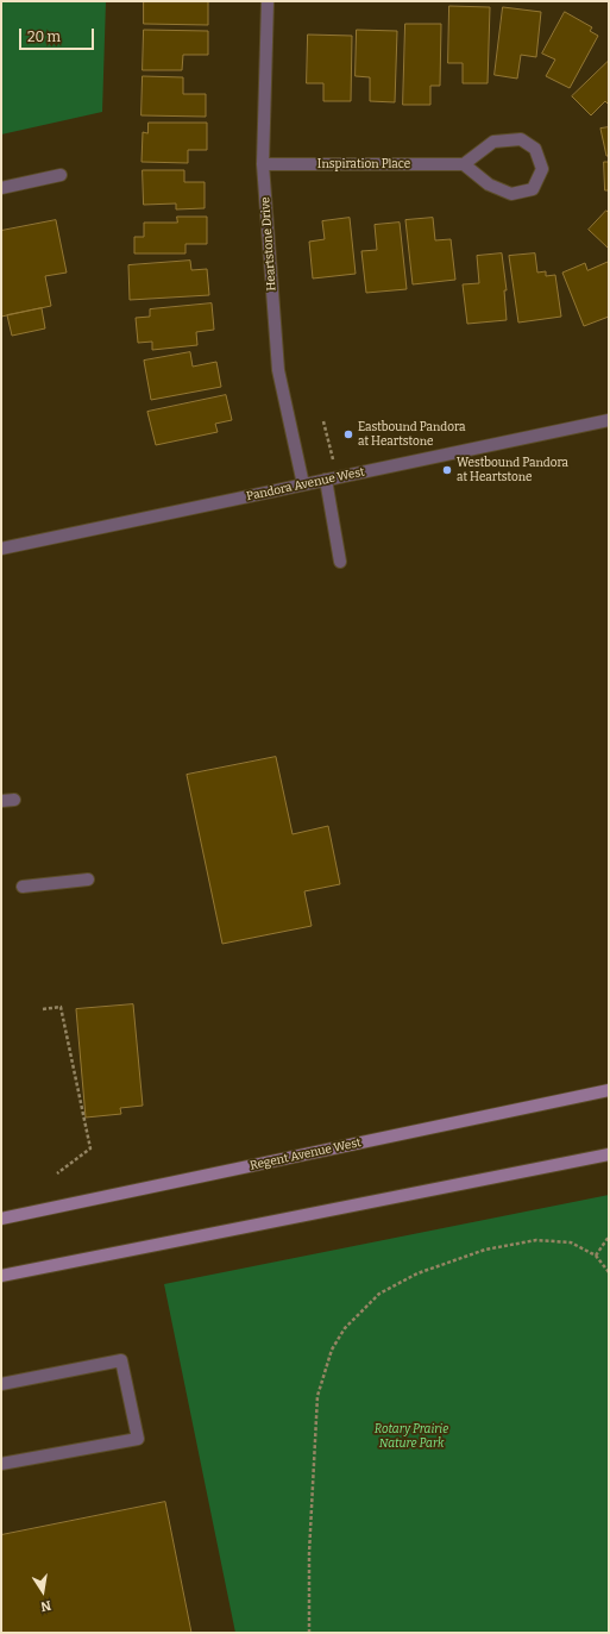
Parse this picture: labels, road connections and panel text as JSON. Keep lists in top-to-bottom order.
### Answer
{
  "streets": {
    "main road": ["Regent Avenue West"],
    "street": ["Inspiration Place", "Heartstone Drive", "Pandora Avenue West"]
  },
  "crossings": [
    ["Inspiration Place", "Heartstone Drive"],
    ["Heartstone Drive", "Pandora Avenue West"]
  ],
  "parks": ["Rotary Prairie Nature Park"],
  "places": ["Eastbound Pandora at Heartstone", "Westbound Pandora at Heartstone"],
  "scale_bar": "20 m",
  "north": "bottom"
}
